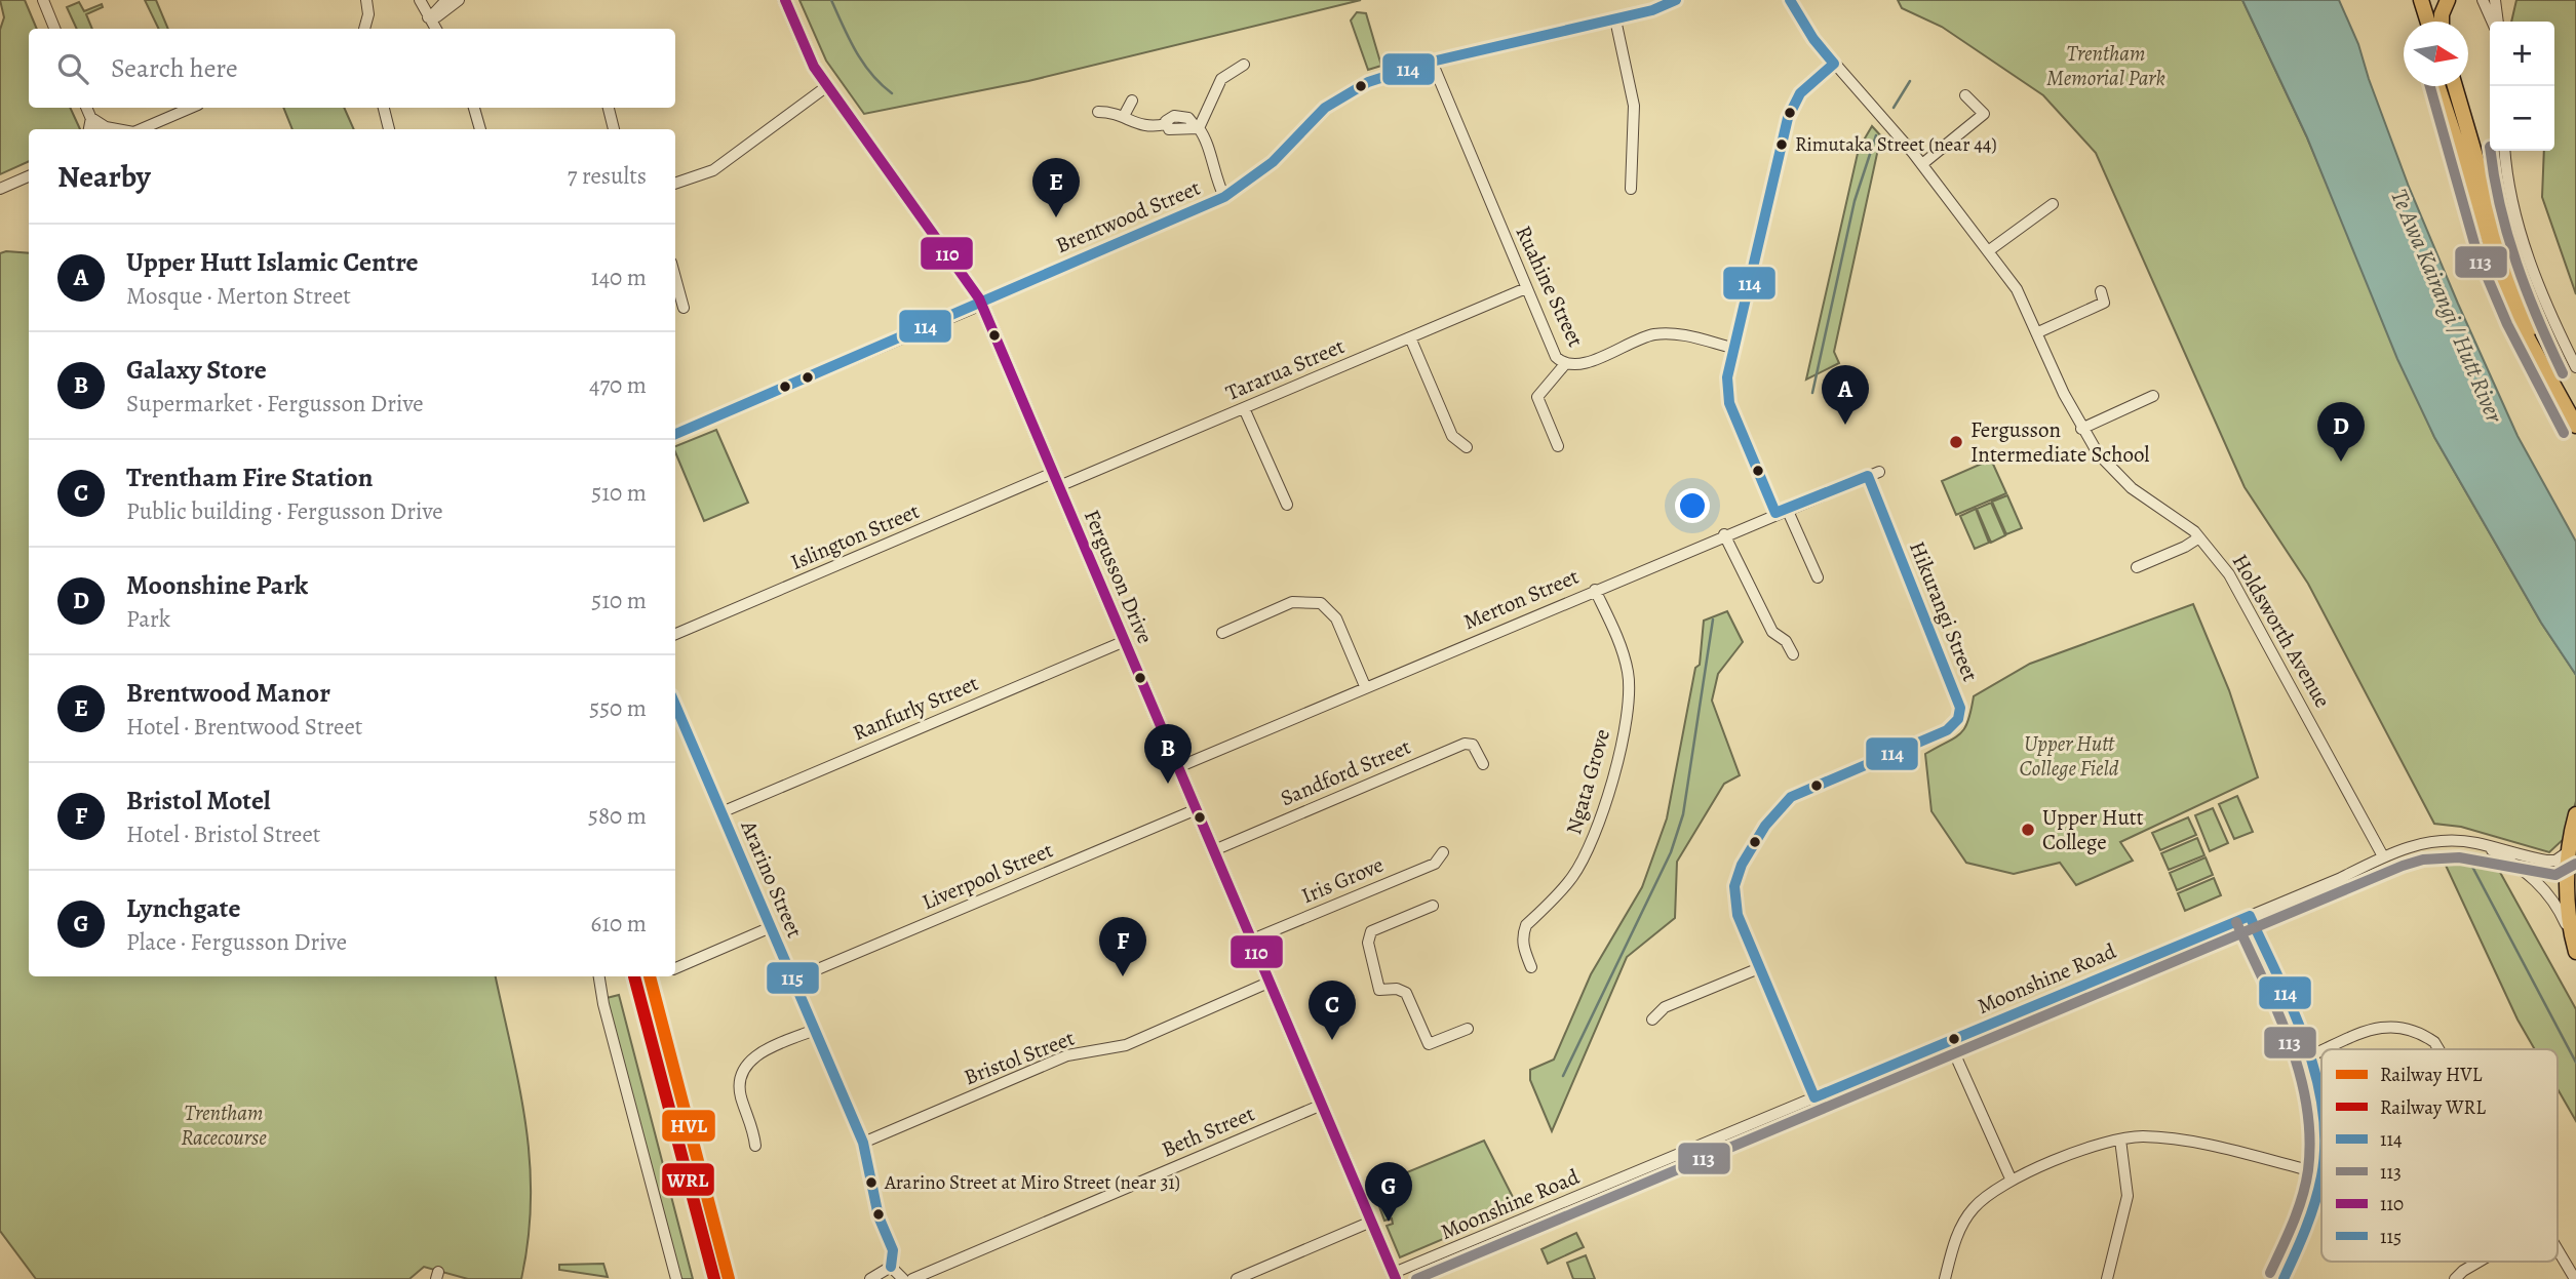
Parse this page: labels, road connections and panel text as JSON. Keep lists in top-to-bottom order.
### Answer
{
  "streets": {
    "main road": ["Fergusson Drive"],
    "street": [
      "Brentwood Street",
      "Ruahine Street",
      "Tararua Street",
      "Islington Street",
      "Merton Street",
      "Hikurangi Street",
      "Holdsworth Avenue",
      "Ranfurly Street",
      "Sandford Street",
      "Ngata Grove",
      "Liverpool Street",
      "Ararino Street",
      "Iris Grove",
      "Moonshine Road",
      "Bristol Street",
      "Beth Street"
    ]
  },
  "crossings": [
    ["Brentwood Street", "Ruahine Street"],
    ["Brentwood Street", "Fergusson Drive"],
    ["Ruahine Street", "Tararua Street"],
    ["Tararua Street", "Fergusson Drive"],
    ["Islington Street", "Fergusson Drive"],
    ["Fergusson Drive", "Merton Street"],
    ["Fergusson Drive", "Ranfurly Street"],
    ["Fergusson Drive", "Sandford Street"],
    ["Fergusson Drive", "Liverpool Street"],
    ["Fergusson Drive", "Iris Grove"],
    ["Fergusson Drive", "Moonshine Road"],
    ["Fergusson Drive", "Bristol Street"],
    ["Fergusson Drive", "Beth Street"],
    ["Merton Street", "Hikurangi Street"],
    ["Merton Street", "Ngata Grove"],
    ["Hikurangi Street", "Moonshine Road"],
    ["Holdsworth Avenue", "Moonshine Road"],
    ["Ranfurly Street", "Ararino Street"],
    ["Liverpool Street", "Ararino Street"],
    ["Ararino Street", "Bristol Street"]
  ],
  "water": ["Te Awa Kairangi / Hutt River"],
  "parks": ["Trentham Memorial Park", "Upper Hutt College Field", "Trentham Racecourse"],
  "places": [
    "Rimutaka Street (near 44)",
    "Fergusson Intermediate School",
    "Upper Hutt College",
    "Ararino Street at Miro Street (near 31)"
  ],
  "lines": [
    "transit line 114",
    "transit line 110",
    "transit line 113",
    "transit line 115",
    "rail line HVL",
    "rail line WRL"
  ],
  "legend": [
    "Railway HVL",
    "Railway WRL",
    "114",
    "113",
    "110",
    "115"
  ],
  "north": "right",
  "page": {
    "map_buttons": ["+", "−"],
    "search": "Search here",
    "heading": ["Nearby", "7 results"],
    "pins": [
      "E",
      "A",
      "D",
      "B",
      "F",
      "C",
      "G"
    ],
    "list": [
      {
        "mark": "A",
        "name": "Upper Hutt Islamic Centre",
        "note": "Mosque · Merton Street",
        "value": "140 m"
      },
      {
        "mark": "B",
        "name": "Galaxy Store",
        "note": "Supermarket · Fergusson Drive",
        "value": "470 m"
      },
      {
        "mark": "C",
        "name": "Trentham Fire Station",
        "note": "Public building · Fergusson Drive",
        "value": "510 m"
      },
      {
        "mark": "D",
        "name": "Moonshine Park",
        "note": "Park",
        "value": "510 m"
      },
      {
        "mark": "E",
        "name": "Brentwood Manor",
        "note": "Hotel · Brentwood Street",
        "value": "550 m"
      },
      {
        "mark": "F",
        "name": "Bristol Motel",
        "note": "Hotel · Bristol Street",
        "value": "580 m"
      },
      {
        "mark": "G",
        "name": "Lynchgate",
        "note": "Place · Fergusson Drive",
        "value": "610 m"
      }
    ]
  }
}
